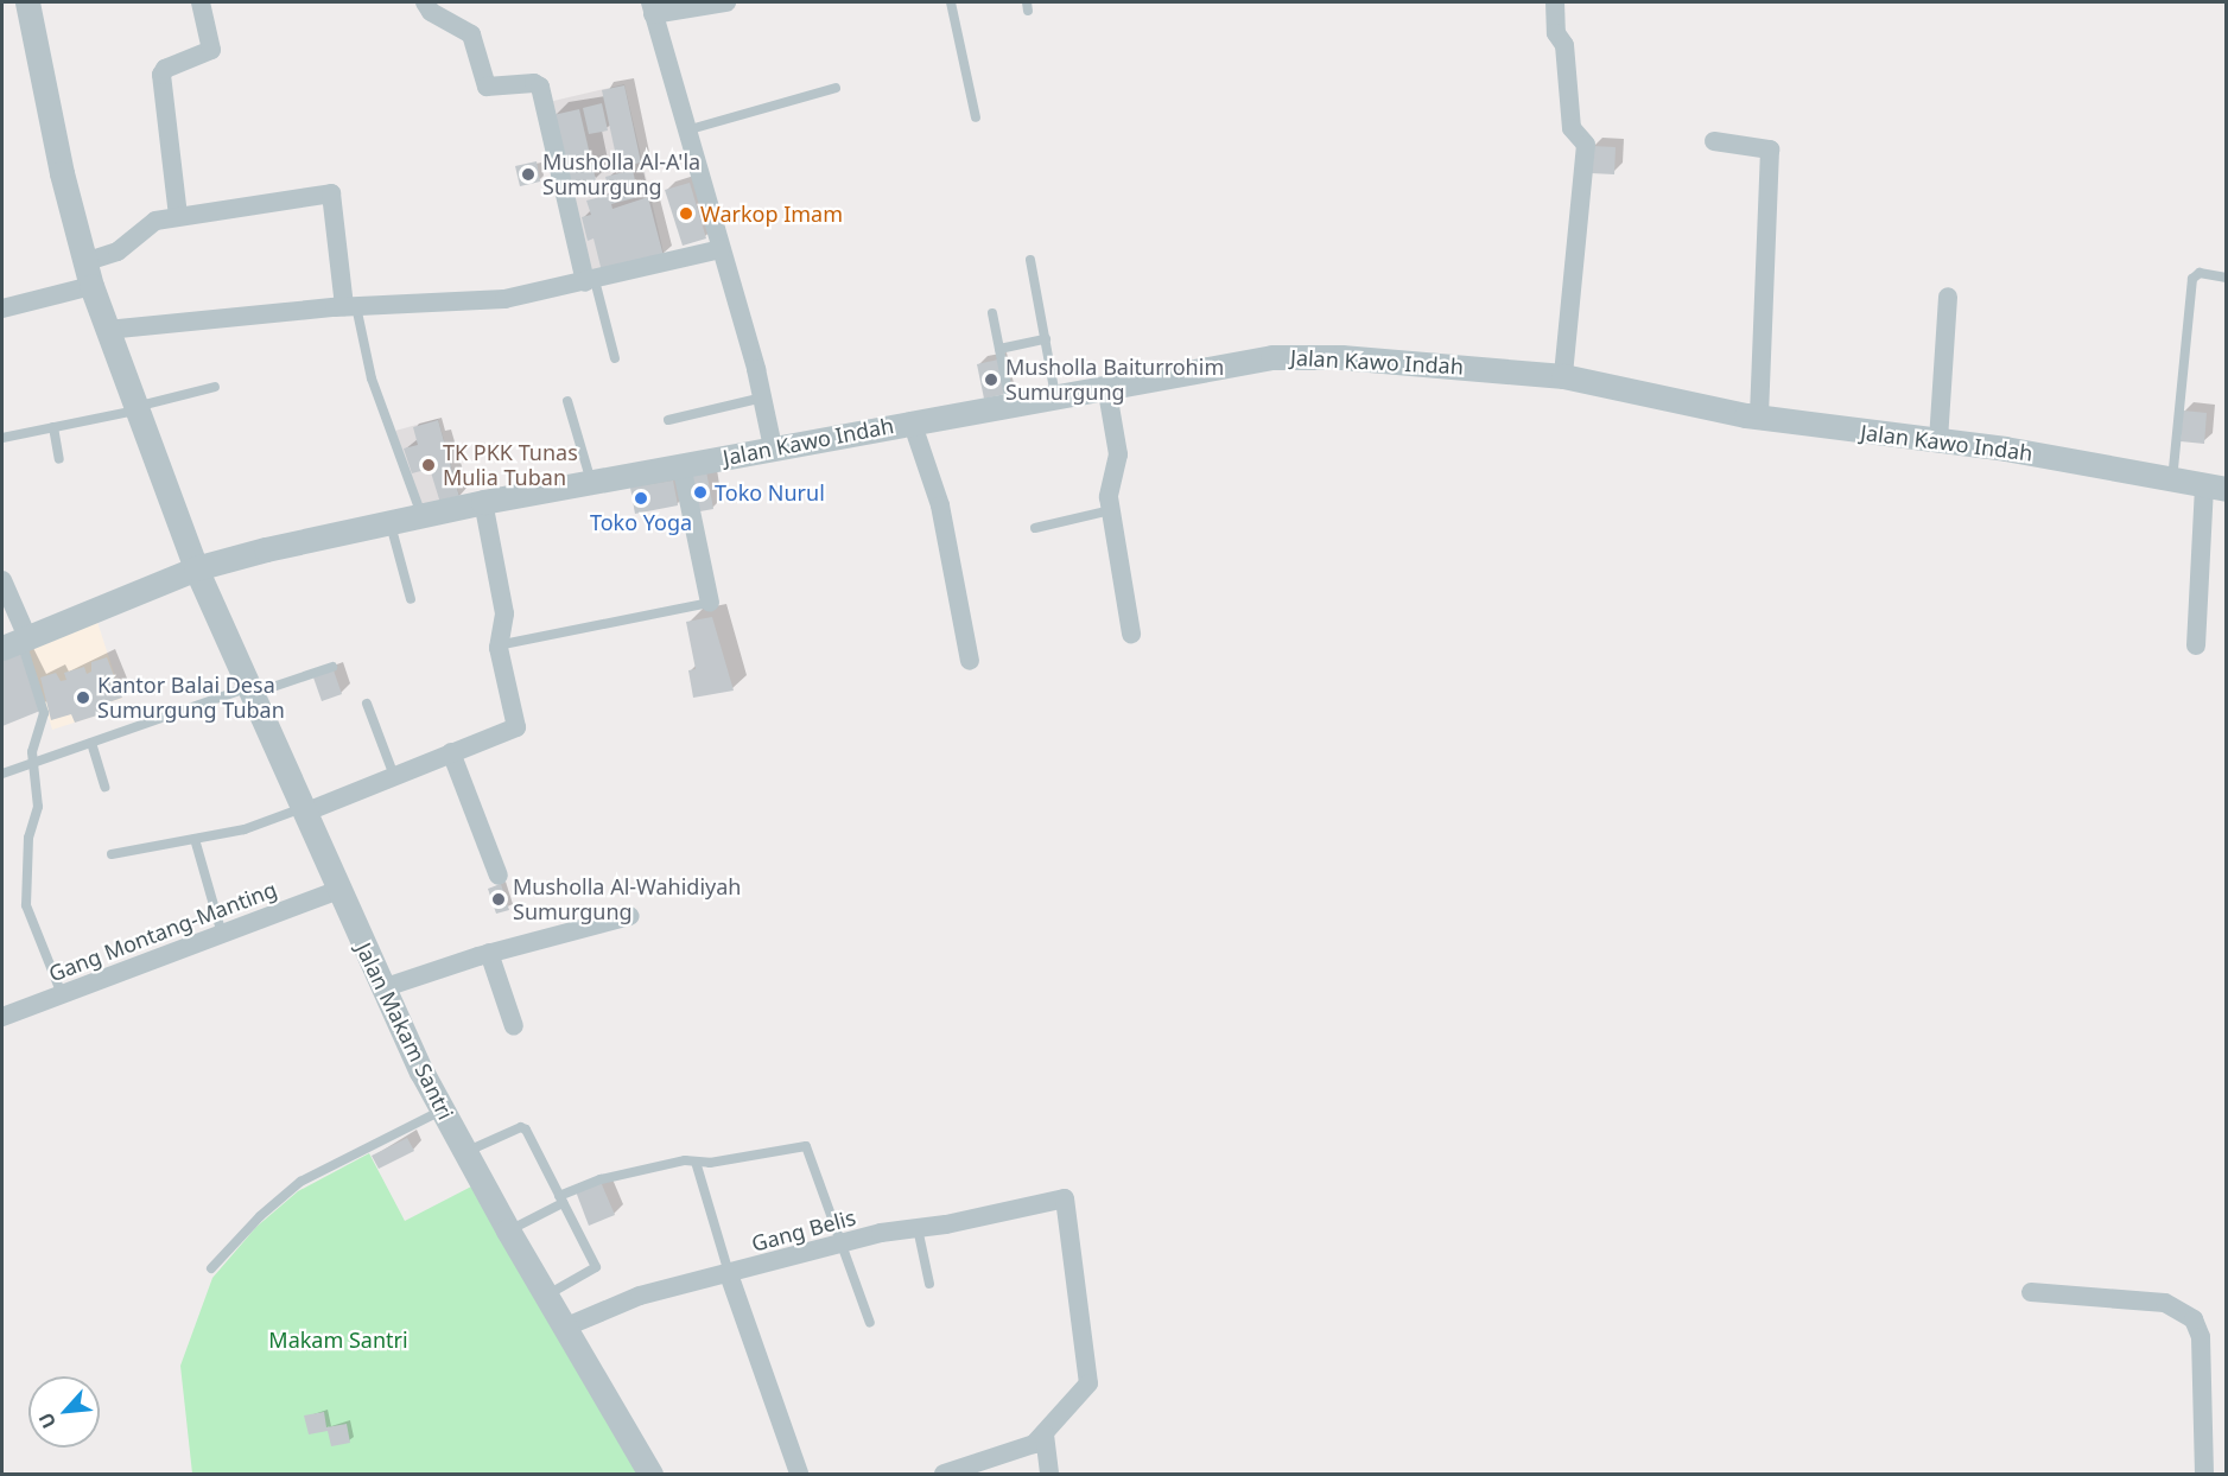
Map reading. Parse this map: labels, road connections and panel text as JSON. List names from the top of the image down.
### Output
{
  "streets": {
    "street": [
      "Jalan Kawo Indah",
      "Gang Montang-Manting",
      "Jalan Makam Santri",
      "Gang Belis"
    ]
  },
  "crossings": [
    ["Jalan Kawo Indah", "Jalan Makam Santri"],
    ["Gang Montang-Manting", "Jalan Makam Santri"],
    ["Jalan Makam Santri", "Gang Belis"]
  ],
  "parks": ["Makam Santri"],
  "places": [
    "Musholla Al-A'la Sumurgung",
    "Warkop Imam",
    "Musholla Baiturrohim Sumurgung",
    "TK PKK Tunas Mulia Tuban",
    "Toko Nurul",
    "Toko Yoga",
    "Kantor Balai Desa Sumurgung Tuban",
    "Musholla Al-Wahidiyah Sumurgung"
  ],
  "north": "bottom left"
}
